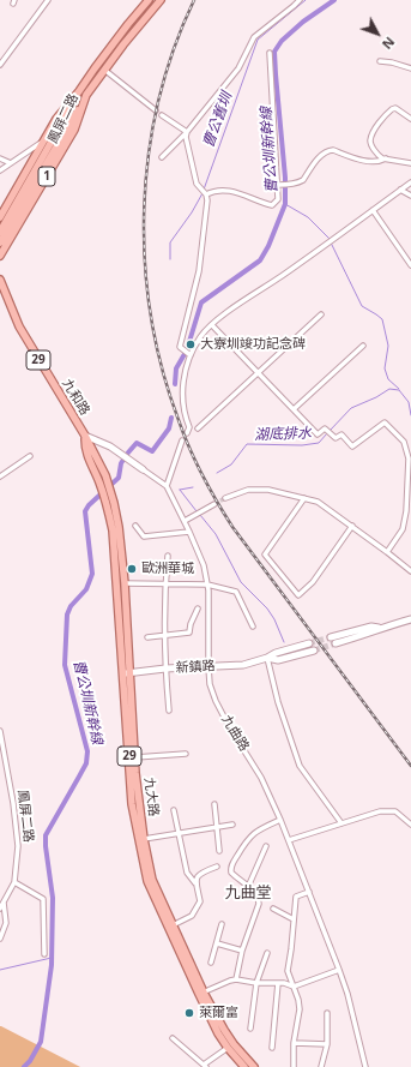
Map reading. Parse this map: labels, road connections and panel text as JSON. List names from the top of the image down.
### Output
{
  "streets": {
    "main road": [
      "鳳屏二路",
      "1",
      "29",
      "九和路",
      "九大路"
    ],
    "street": ["新鎮路", "九曲路"]
  },
  "crossings": [
    ["鳳屏二路", "1"],
    ["29", "九和路"],
    ["29", "九曲路"],
    ["29", "九大路"],
    ["九和路", "九曲路"],
    ["九和路", "九大路"],
    ["新鎮路", "九曲路"],
    ["新鎮路", "九大路"]
  ],
  "districts": ["九曲堂"],
  "water": ["曹公舊圳", "曹公圳新幹線", "湖底排水"],
  "places": ["大寮圳竣功記念碑", "歐洲華城", "萊爾富"],
  "north": "bottom right"
}
